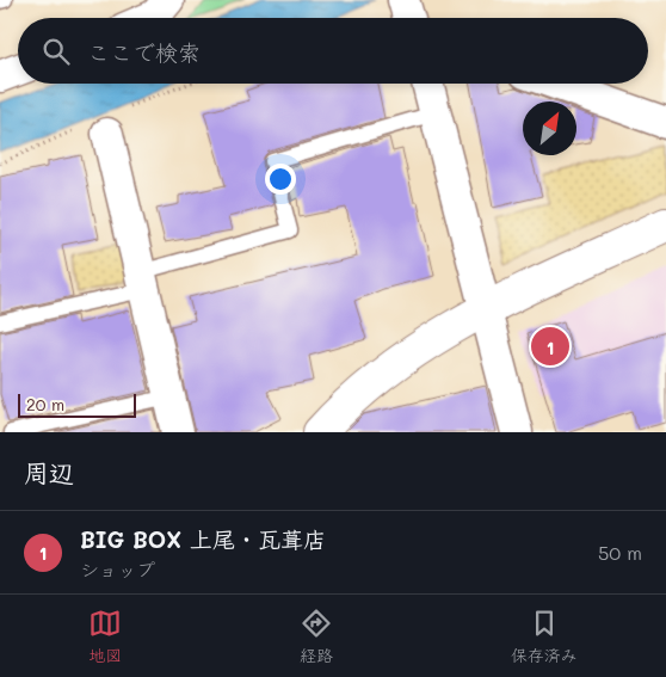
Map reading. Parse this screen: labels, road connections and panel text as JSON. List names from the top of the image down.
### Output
{
  "scale_bar": "20 m",
  "north": "top right",
  "page": {
    "search": "ここで検索",
    "pins": "1",
    "scale": "20 m",
    "heading": "周辺",
    "list": [
      {
        "mark": "1",
        "name": "BIG BOX 上尾・瓦葺店",
        "note": "ショップ",
        "value": "50 m"
      }
    ],
    "nav": ["地図", "経路", "保存済み"]
  }
}
